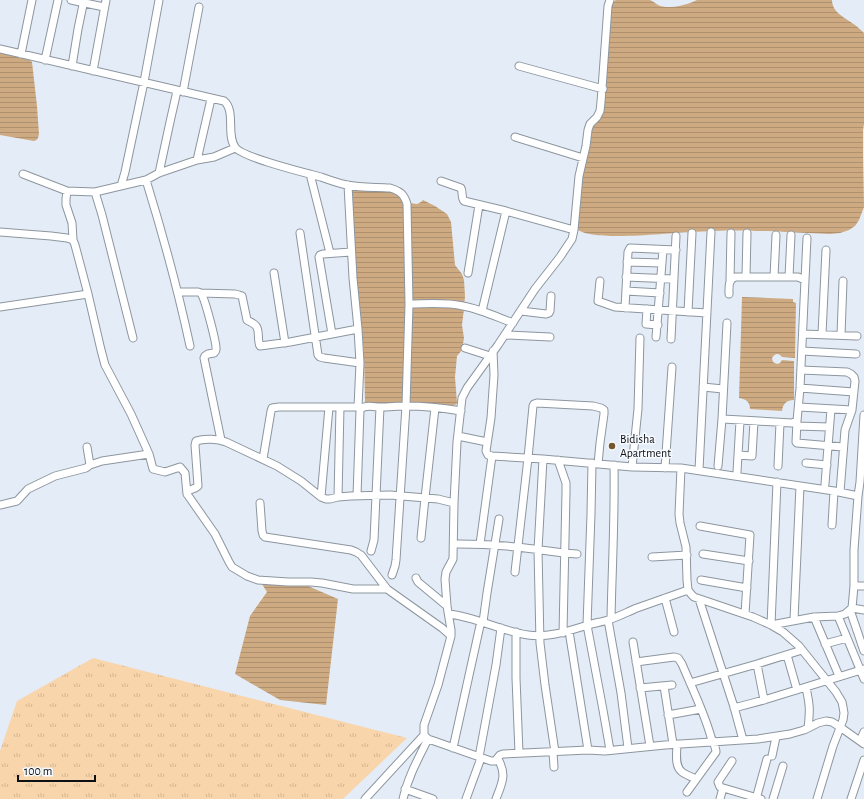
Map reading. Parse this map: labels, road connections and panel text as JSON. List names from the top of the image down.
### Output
{
  "places": ["Bidisha Apartment"],
  "scale_bar": "100 m"
}
